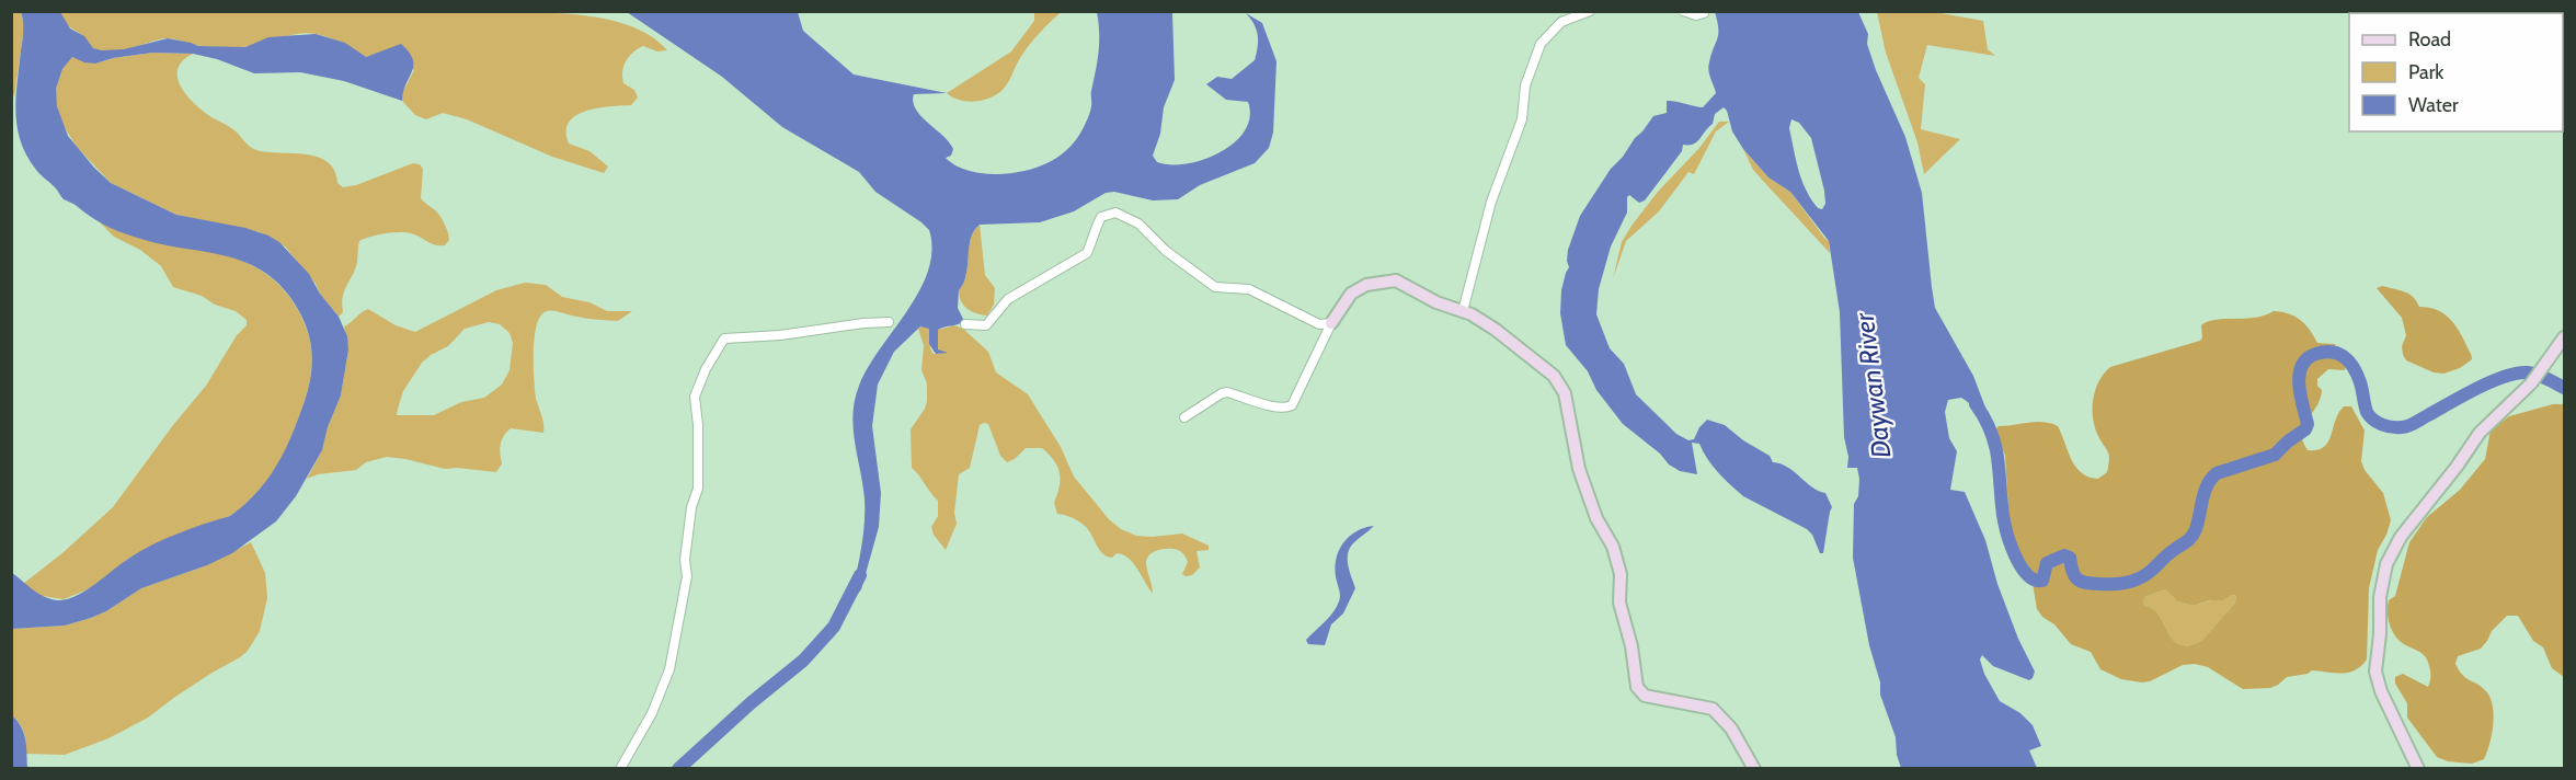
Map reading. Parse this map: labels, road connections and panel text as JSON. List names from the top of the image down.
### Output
{
  "water": ["Daywan River"],
  "legend": ["Road", "Park", "Water"]
}
